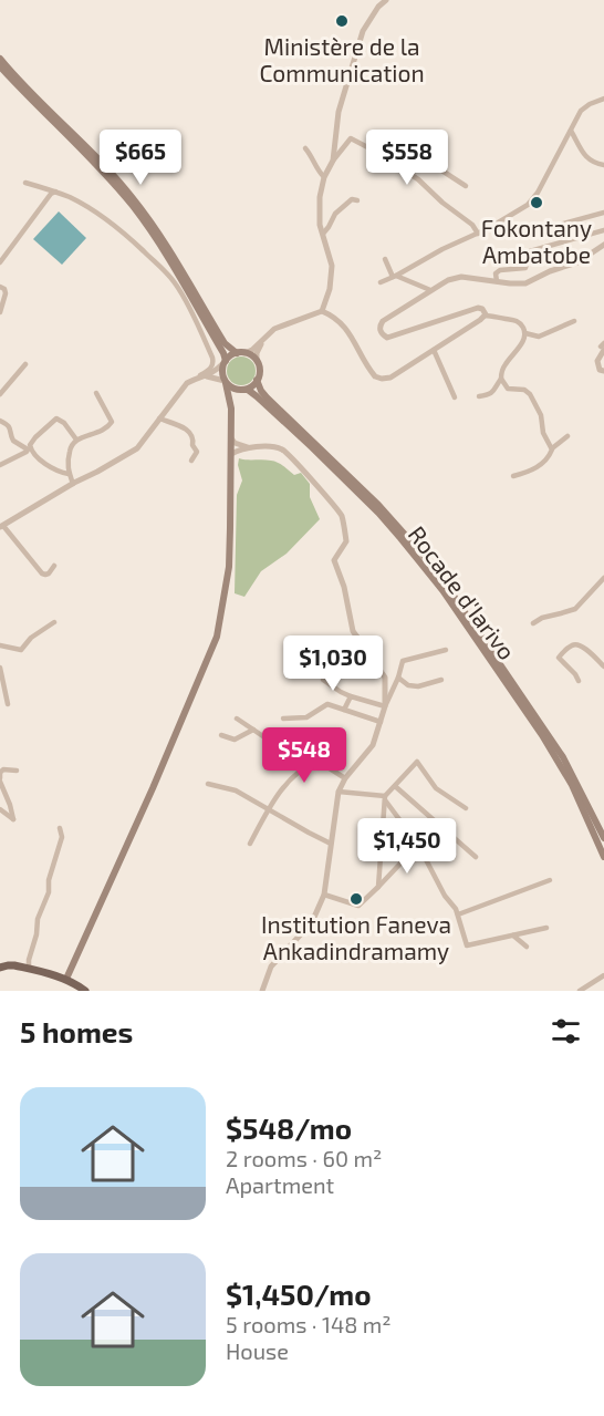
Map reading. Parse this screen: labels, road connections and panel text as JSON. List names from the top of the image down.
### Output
{
  "streets": {
    "main road": ["Rocade d'Iarivo"]
  },
  "places": ["Ministère de la Communication", "Fokontany Ambatobe", "Institution Faneva Ankadindramamy"],
  "page": {
    "price": [
      "$665",
      "$558",
      "$1,030",
      "$548",
      "$1,450"
    ],
    "heading": "5 homes",
    "list": [
      {
        "name": "$548/mo",
        "note": "2 rooms · 60 m² · Apartment"
      },
      {
        "name": "$1,450/mo",
        "note": "5 rooms · 148 m² · House"
      }
    ]
  }
}
